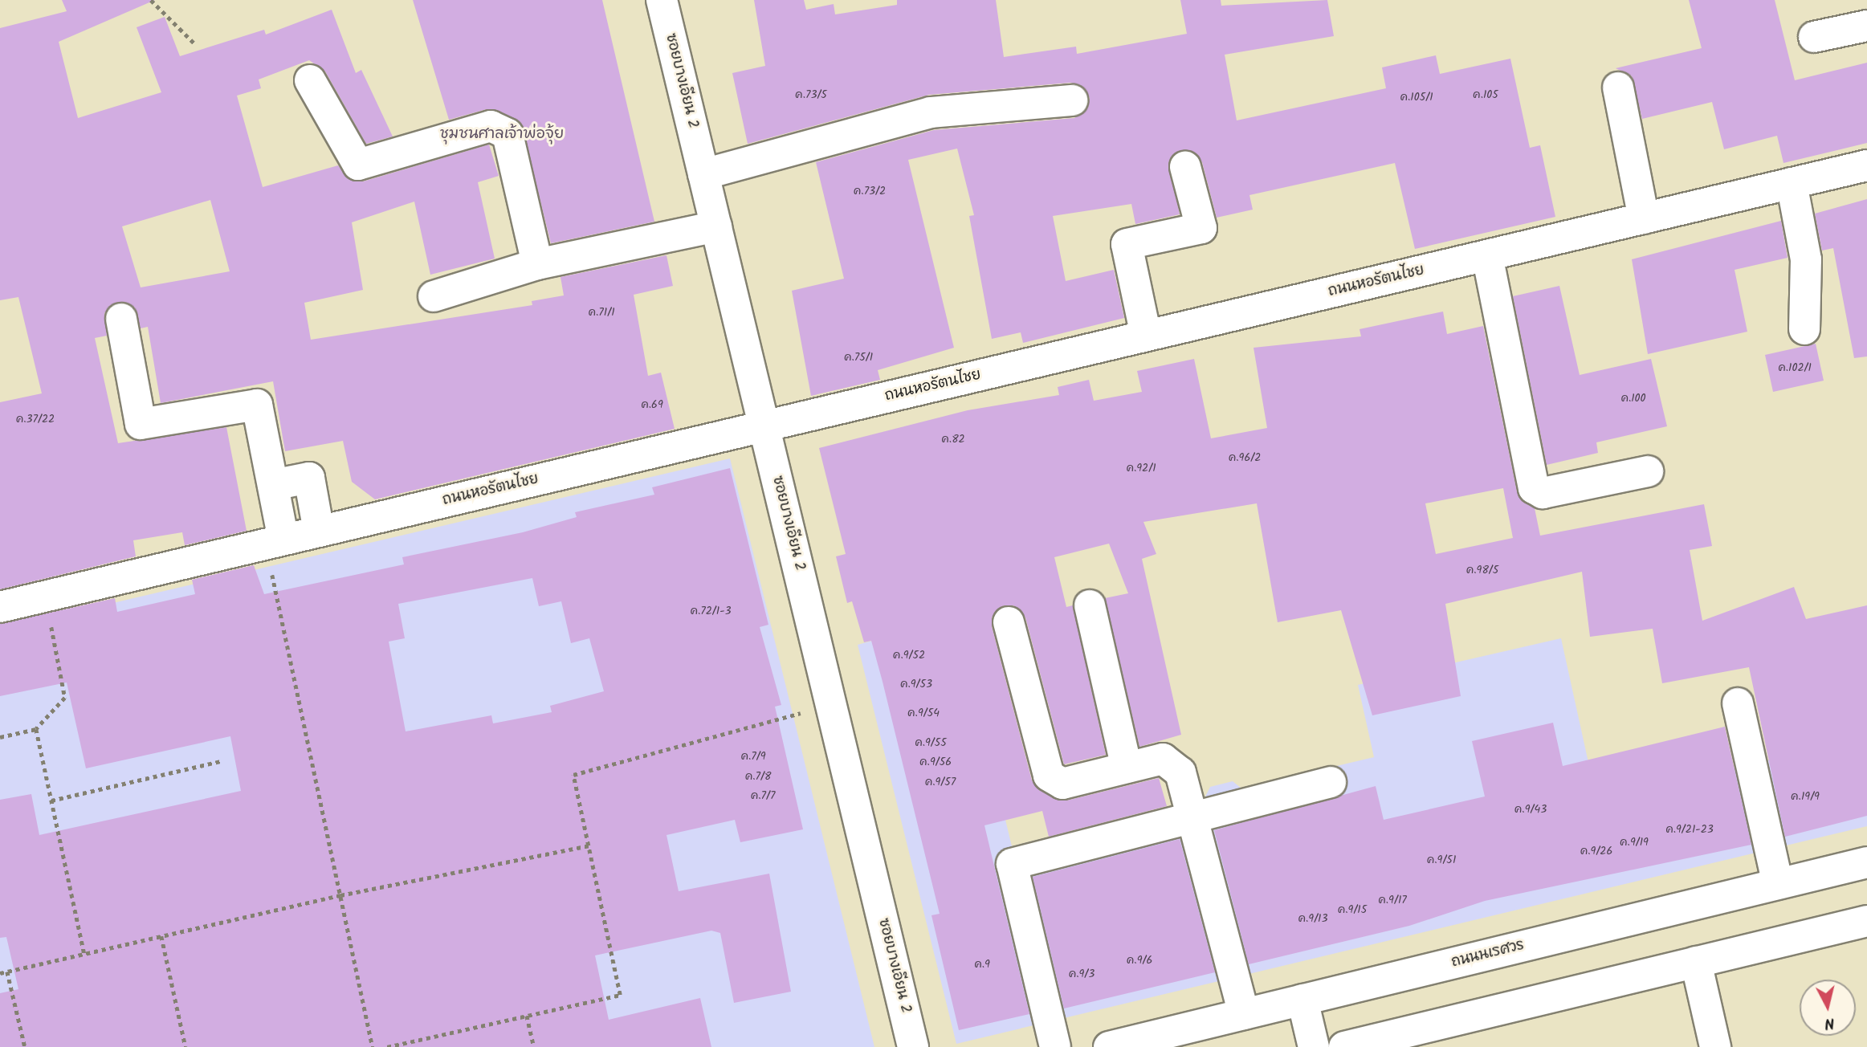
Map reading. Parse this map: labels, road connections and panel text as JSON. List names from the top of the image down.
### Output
{
  "streets": {
    "street": ["ซอยบางเอียน 2", "ถนนหอรัตนไชย", "ถนนนเรศวร"]
  },
  "crossings": [
    ["ซอยบางเอียน 2", "ถนนหอรัตนไชย"]
  ],
  "districts": ["ชุมชนศาลเจ้าพ่อจุ้ย"],
  "house_numbers": [
    "ค.73/5",
    "ค.105",
    "ค.105/1",
    "ค.73/2",
    "ค.71/1",
    "ค.75/1",
    "ค.102/1",
    "ค.100",
    "ค.69",
    "ค.37/22",
    "ค.82",
    "ค.96/2",
    "ค.92/1",
    "ค.98/5",
    "ค.72/1-3",
    "ค.9/52",
    "ค.9/53",
    "ค.9/54",
    "ค.9/55",
    "ค.7/9",
    "ค.9/56",
    "ค.7/8",
    "ค.9/57",
    "ค.7/7",
    "ค.19/9",
    "ค.9/43",
    "ค.9/21-23",
    "ค.9/19",
    "ค.9/26",
    "ค.9/51",
    "ค.9/17",
    "ค.9/15",
    "ค.9/13",
    "ค.9/6",
    "ค.9",
    "ค.9/3"
  ],
  "north": "bottom"
}
